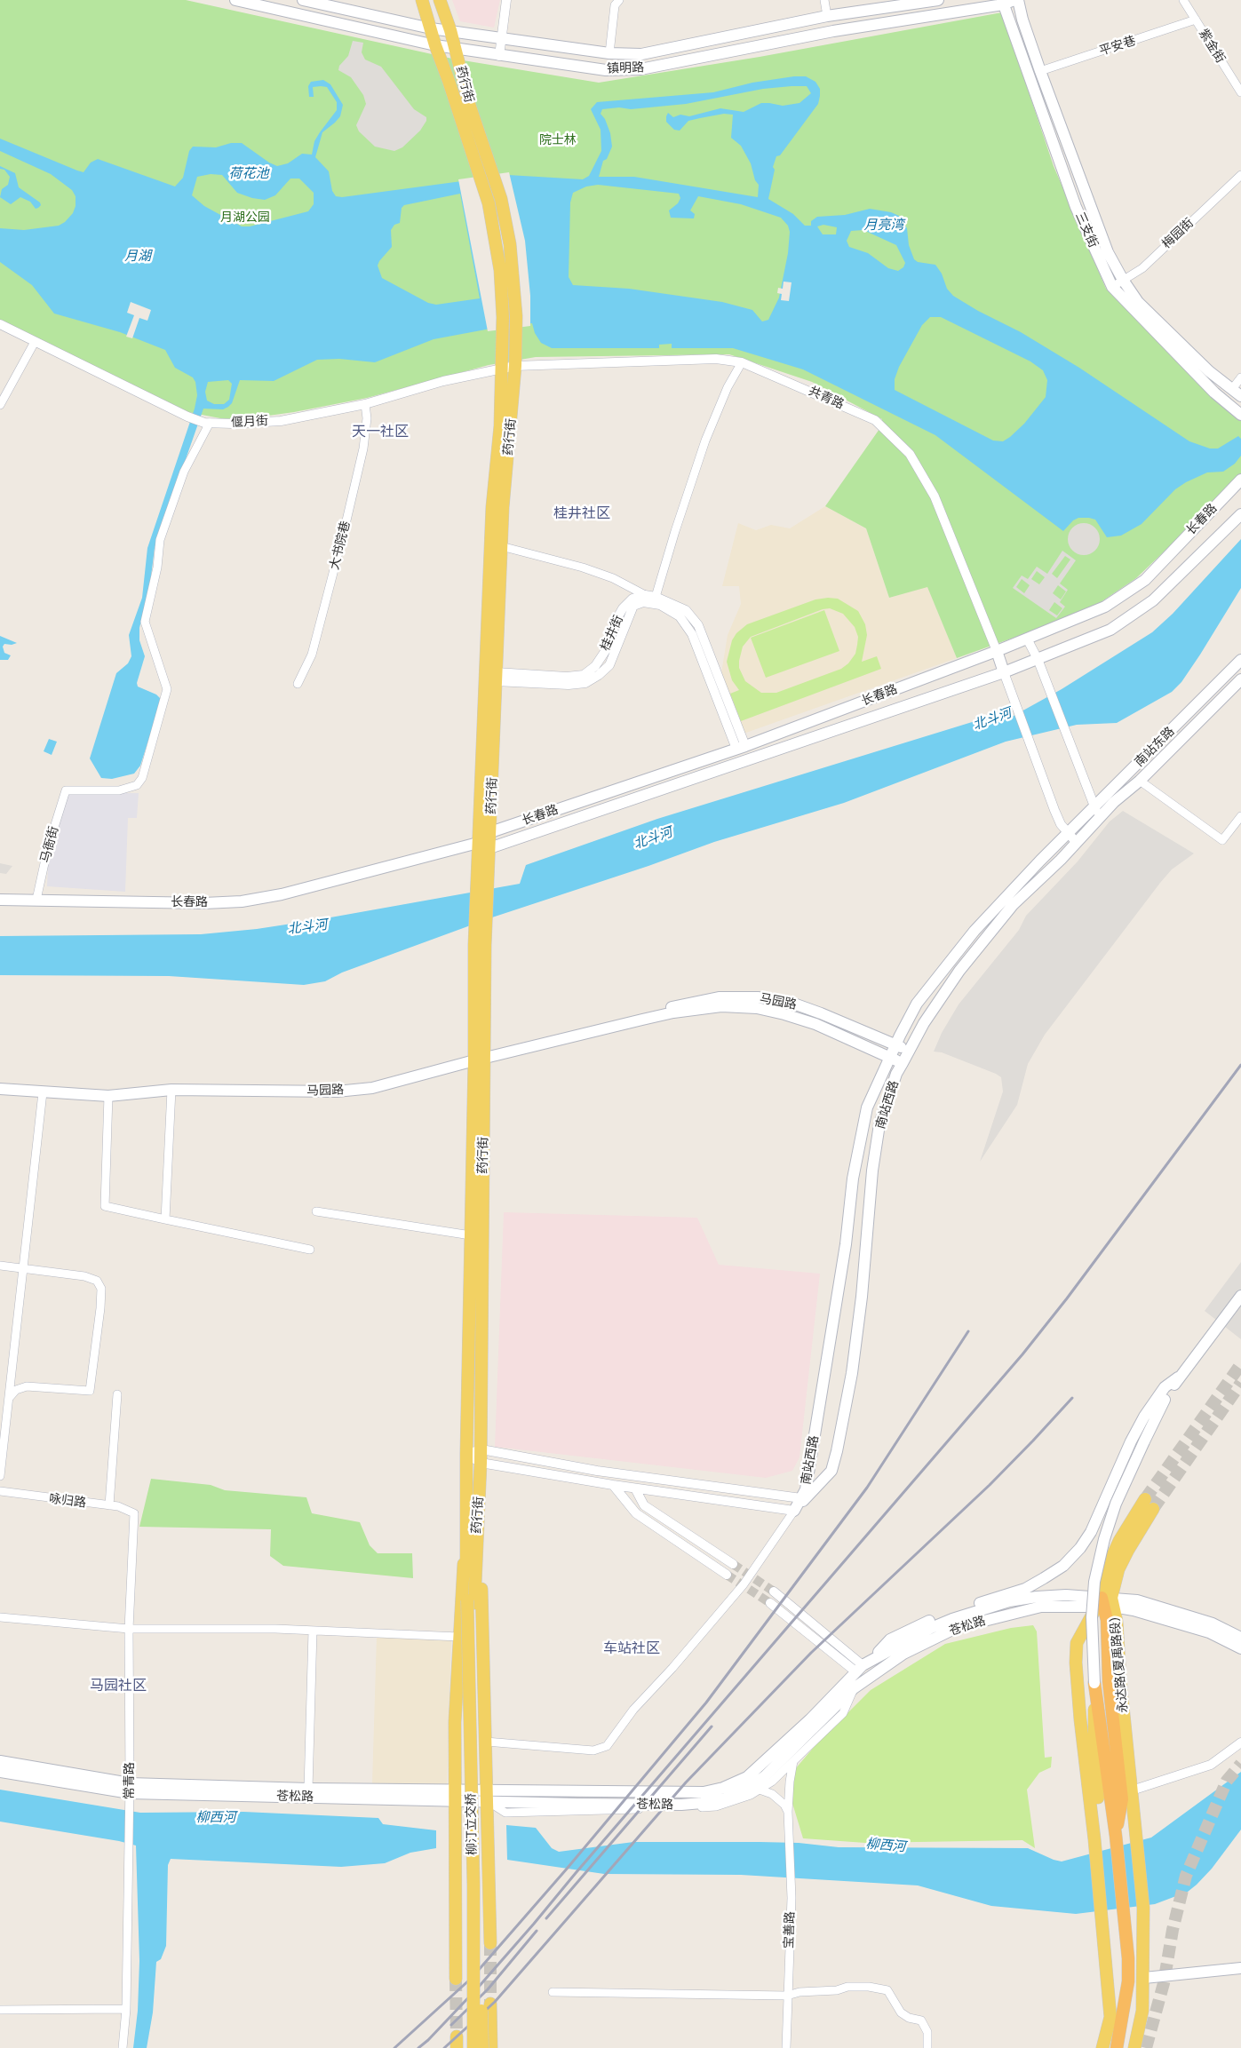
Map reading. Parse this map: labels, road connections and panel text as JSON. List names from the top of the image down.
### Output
{
  "streets": {
    "main road": [
      "镇明路",
      "药行街",
      "三支街",
      "长春路",
      "南站东路",
      "马园路",
      "南站西路",
      "苍松路",
      "永达路(夏禹路段)",
      "柳汀立交桥"
    ],
    "street": [
      "平安巷",
      "紫金街",
      "梅园街",
      "共青路",
      "偃月街",
      "大书院巷",
      "桂井街",
      "马衙街",
      "咏归路",
      "常青路",
      "宝善路"
    ]
  },
  "crossings": [
    ["平安巷", "紫金街"],
    ["平安巷", "三支街"],
    ["镇明路", "药行街"],
    ["镇明路", "三支街"],
    ["药行街", "共青路"],
    ["药行街", "偃月街"],
    ["药行街", "长春路"],
    ["药行街", "桂井街"],
    ["药行街", "马园路"],
    ["药行街", "柳汀立交桥"],
    ["三支街", "梅园街"],
    ["共青路", "偃月街"],
    ["共青路", "长春路"],
    ["偃月街", "大书院巷"],
    ["偃月街", "马衙街"],
    ["长春路", "桂井街"],
    ["长春路", "马衙街"],
    ["南站东路", "南站西路"],
    ["马园路", "南站西路"],
    ["咏归路", "常青路"],
    ["苍松路", "永达路(夏禹路段)"],
    ["苍松路", "常青路"]
  ],
  "districts": [
    "天一社区",
    "桂井社区",
    "车站社区",
    "马园社区"
  ],
  "water": [
    "荷花池",
    "月亮湾",
    "月湖",
    "北斗河",
    "柳西河"
  ],
  "parks": ["院士林", "月湖公园"]
}
